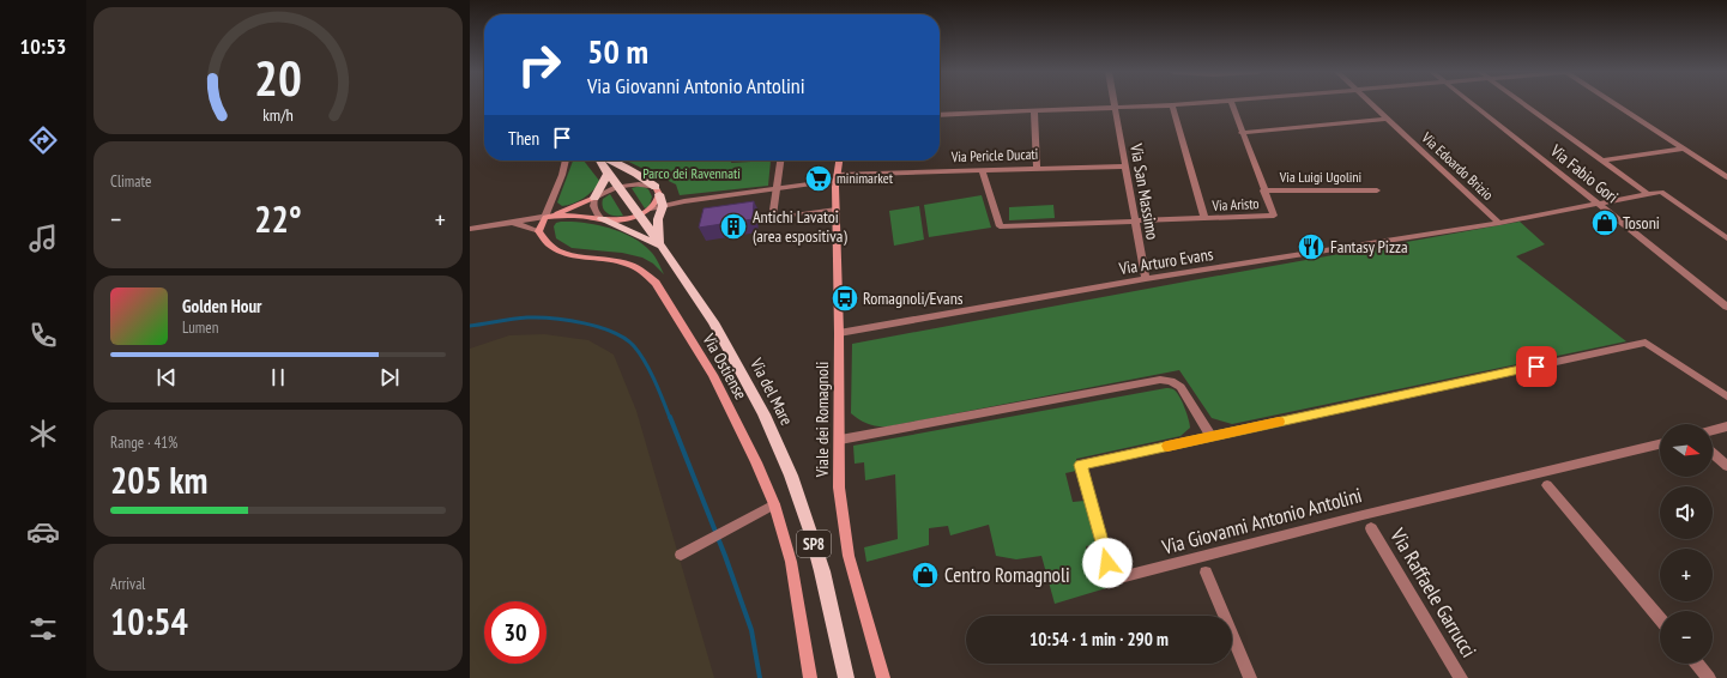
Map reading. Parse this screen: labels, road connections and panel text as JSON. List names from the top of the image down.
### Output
{
  "streets": {
    "main road": [
      "Via Ostiense",
      "Via del Mare",
      "Viale dei Romagnoli",
      "SP8"
    ],
    "street": [
      "Via Pericle Ducati",
      "Via Edoardo Brizio",
      "Via Fabio Gori",
      "Via Luigi Ugolini",
      "Via San Massimo",
      "Via Aristo",
      "Via Arturo Evans",
      "Via Giovanni Antonio Antolini",
      "Via Raffaele Garrucci"
    ]
  },
  "crossings": [
    ["Via Pericle Ducati", "Via San Massimo"],
    ["Via Pericle Ducati", "Via Aristo"],
    ["Via Pericle Ducati", "Viale dei Romagnoli"],
    ["Via Edoardo Brizio", "Via Arturo Evans"],
    ["Via Fabio Gori", "Via Arturo Evans"],
    ["Via Luigi Ugolini", "Via Aristo"],
    ["Via San Massimo", "Via Aristo"],
    ["Via San Massimo", "Via Arturo Evans"],
    ["Via Arturo Evans", "Viale dei Romagnoli"]
  ],
  "parks": ["Parco dei Ravennati"],
  "places": {
    "supermarket": ["minimarket"],
    "shop": ["Tosoni", "Centro Romagnoli"],
    "building": ["Antichi Lavatoi (area espositiva)"],
    "restaurant": ["Fantasy Pizza"],
    "bus stop": ["Romagnoli/Evans"]
  },
  "north": "right",
  "page": {
    "tabs": "10:53",
    "turn": ["50 m", "Via Giovanni Antonio Antolini"],
    "then": "Then",
    "tile": [
      "Climate",
      ["Range · 41%", "205 km"],
      ["Arrival", "10:54"]
    ],
    "heat": ["−", "22°", "+"],
    "song": ["Golden Hour", "Lumen"],
    "map_buttons": ["+", "−"],
    "limit": "30",
    "trip": "10:54 · 1 min · 290 m",
    "gauge": ["20", "km/h"]
  }
}
